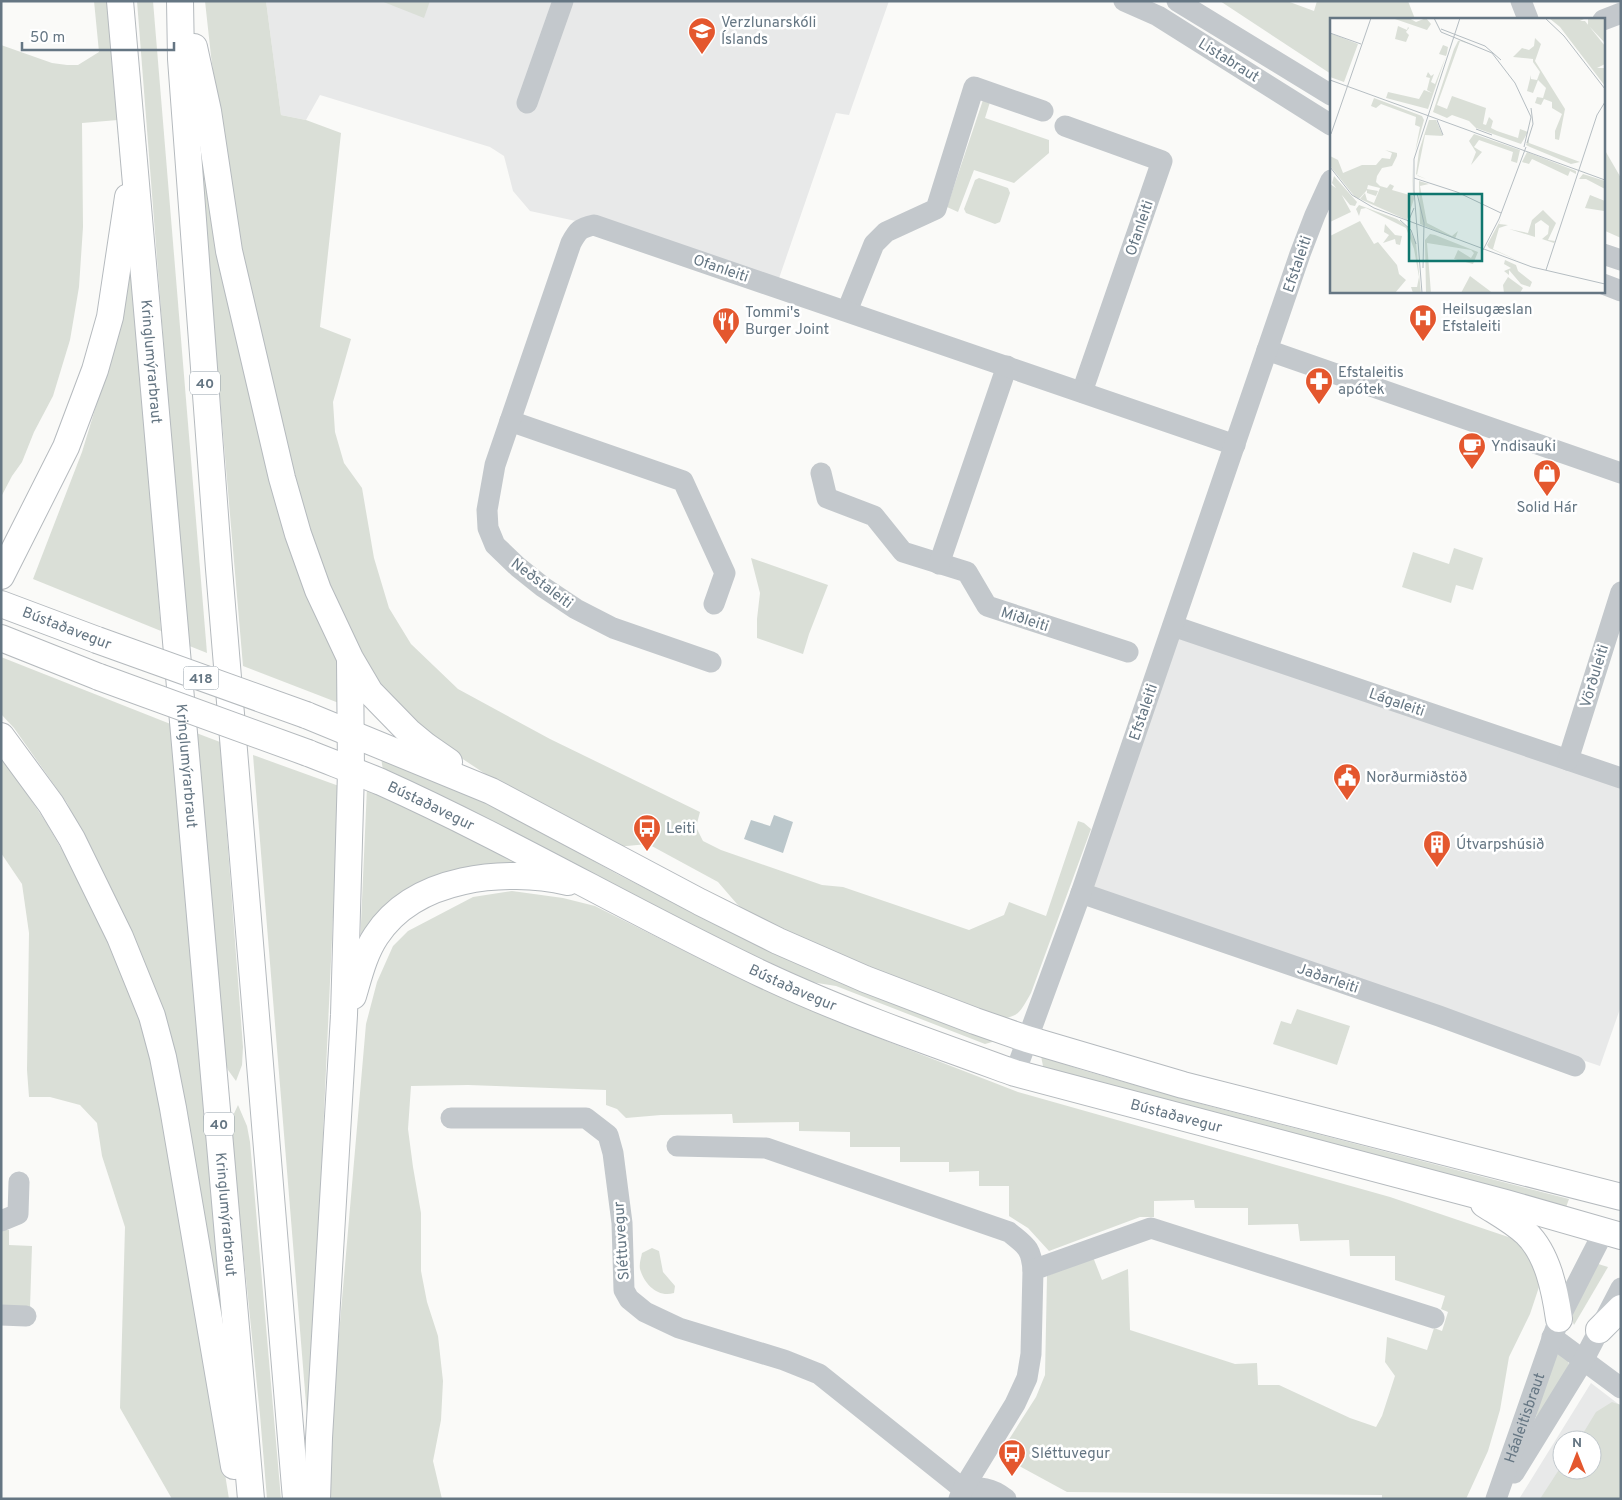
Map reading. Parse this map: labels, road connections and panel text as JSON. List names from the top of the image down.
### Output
{
  "streets": {
    "main road": [
      "Kringlumýrarbraut",
      "40",
      "Bústaðavegur",
      "418",
      "Háaleitisbraut"
    ],
    "street": [
      "Listabraut",
      "Ofanleiti",
      "Efstaleiti",
      "Neðstaleiti",
      "Miðleiti",
      "Vörðuleiti",
      "Lágaleiti",
      "Jaðarleiti",
      "Sléttuvegur"
    ]
  },
  "crossings": [
    ["Ofanleiti", "Efstaleiti"],
    ["Ofanleiti", "Neðstaleiti"],
    ["Efstaleiti", "Bústaðavegur"],
    ["Efstaleiti", "Lágaleiti"],
    ["Efstaleiti", "Jaðarleiti"],
    ["Bústaðavegur", "Háaleitisbraut"],
    ["Vörðuleiti", "Lágaleiti"]
  ],
  "places": {
    "school or university": ["Verzlunarskóli Íslands"],
    "hospital": ["Heilsugæslan Efstaleiti"],
    "restaurant": ["Tommi's Burger Joint"],
    "pharmacy": ["Efstaleitis apótek"],
    "cafe": ["Yndisauki"],
    "shop": ["Solid Hár"],
    "public building": ["Norðurmiðstöð"],
    "bus stop": ["Leiti", "Sléttuvegur"],
    "building": ["Útvarpshúsið"]
  },
  "scale_bar": "50 m",
  "north": "top"
}
